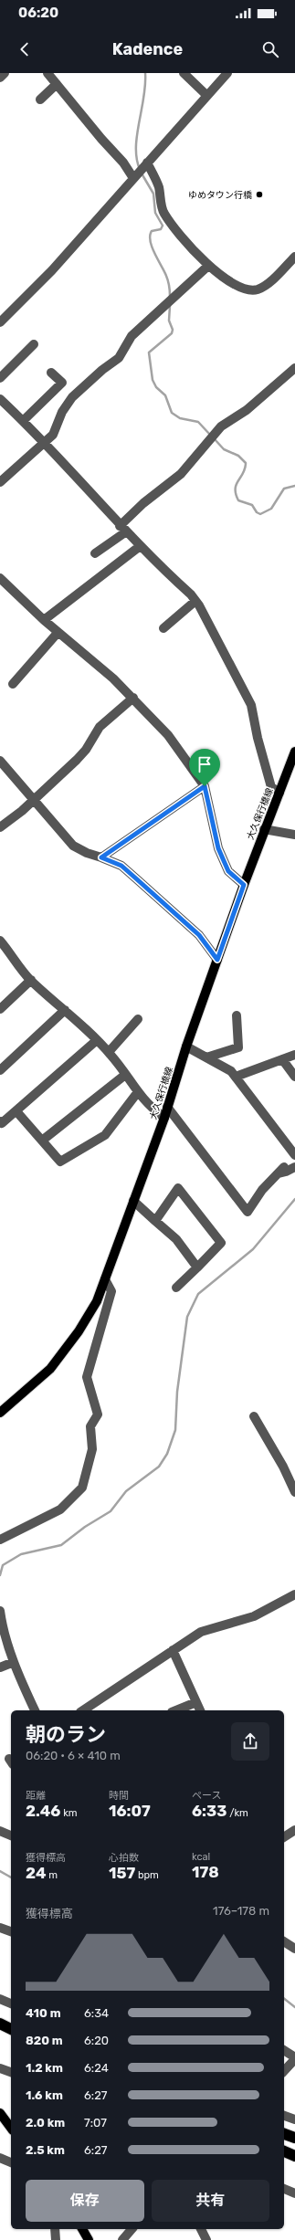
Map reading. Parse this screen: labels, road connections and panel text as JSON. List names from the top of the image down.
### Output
{
  "streets": {
    "main road": ["大久保行橋線"]
  },
  "places": ["ゆめタウン行橋"],
  "page": {
    "status": "06:20",
    "header": "Kadence",
    "heading": ["朝のラン", "06:20 · 6 × 410 m"],
    "stats": [
      ["距離", "2.46 km"],
      ["時間", "16:07"],
      ["ペース", "6:33 /km"],
      ["獲得標高", "24 m"],
      ["心拍数", "157 bpm"],
      ["kcal", "178"]
    ],
    "chart": ["獲得標高", "176–178 m"],
    "list": [
      {
        "name": "410 m",
        "note": "6:34"
      },
      {
        "name": "820 m",
        "note": "6:20"
      },
      {
        "name": "1.2 km",
        "note": "6:24"
      },
      {
        "name": "1.6 km",
        "note": "6:27"
      },
      {
        "name": "2.0 km",
        "note": "7:07"
      },
      {
        "name": "2.5 km",
        "note": "6:27"
      }
    ],
    "buttons": ["保存", "共有"]
  }
}
